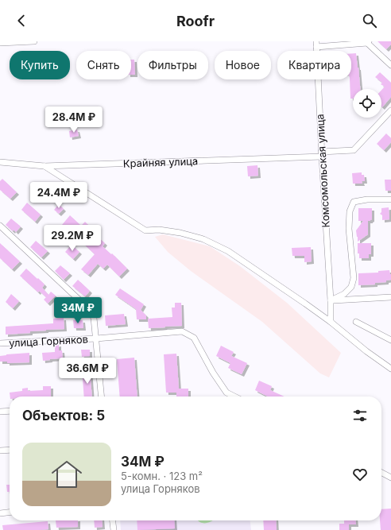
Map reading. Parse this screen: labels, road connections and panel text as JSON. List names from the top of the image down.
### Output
{
  "streets": {
    "street": ["Крайняя улица", "Комсомольская улица", "улица Горняков"]
  },
  "crossings": [
    ["Крайняя улица", "Комсомольская улица"]
  ],
  "page": {
    "header": "Roofr",
    "chip": [
      "Купить",
      "Снять",
      "Фильтры",
      "Новое",
      "Квартира"
    ],
    "price": [
      "28.4M ₽",
      "24.4M ₽",
      "29.2M ₽",
      "34M ₽",
      "36.6M ₽"
    ],
    "heading": "Объектов: 5",
    "list": [
      {
        "name": "34M ₽",
        "note": "5-комн. · 123 m² · улица Горняков"
      }
    ]
  }
}
